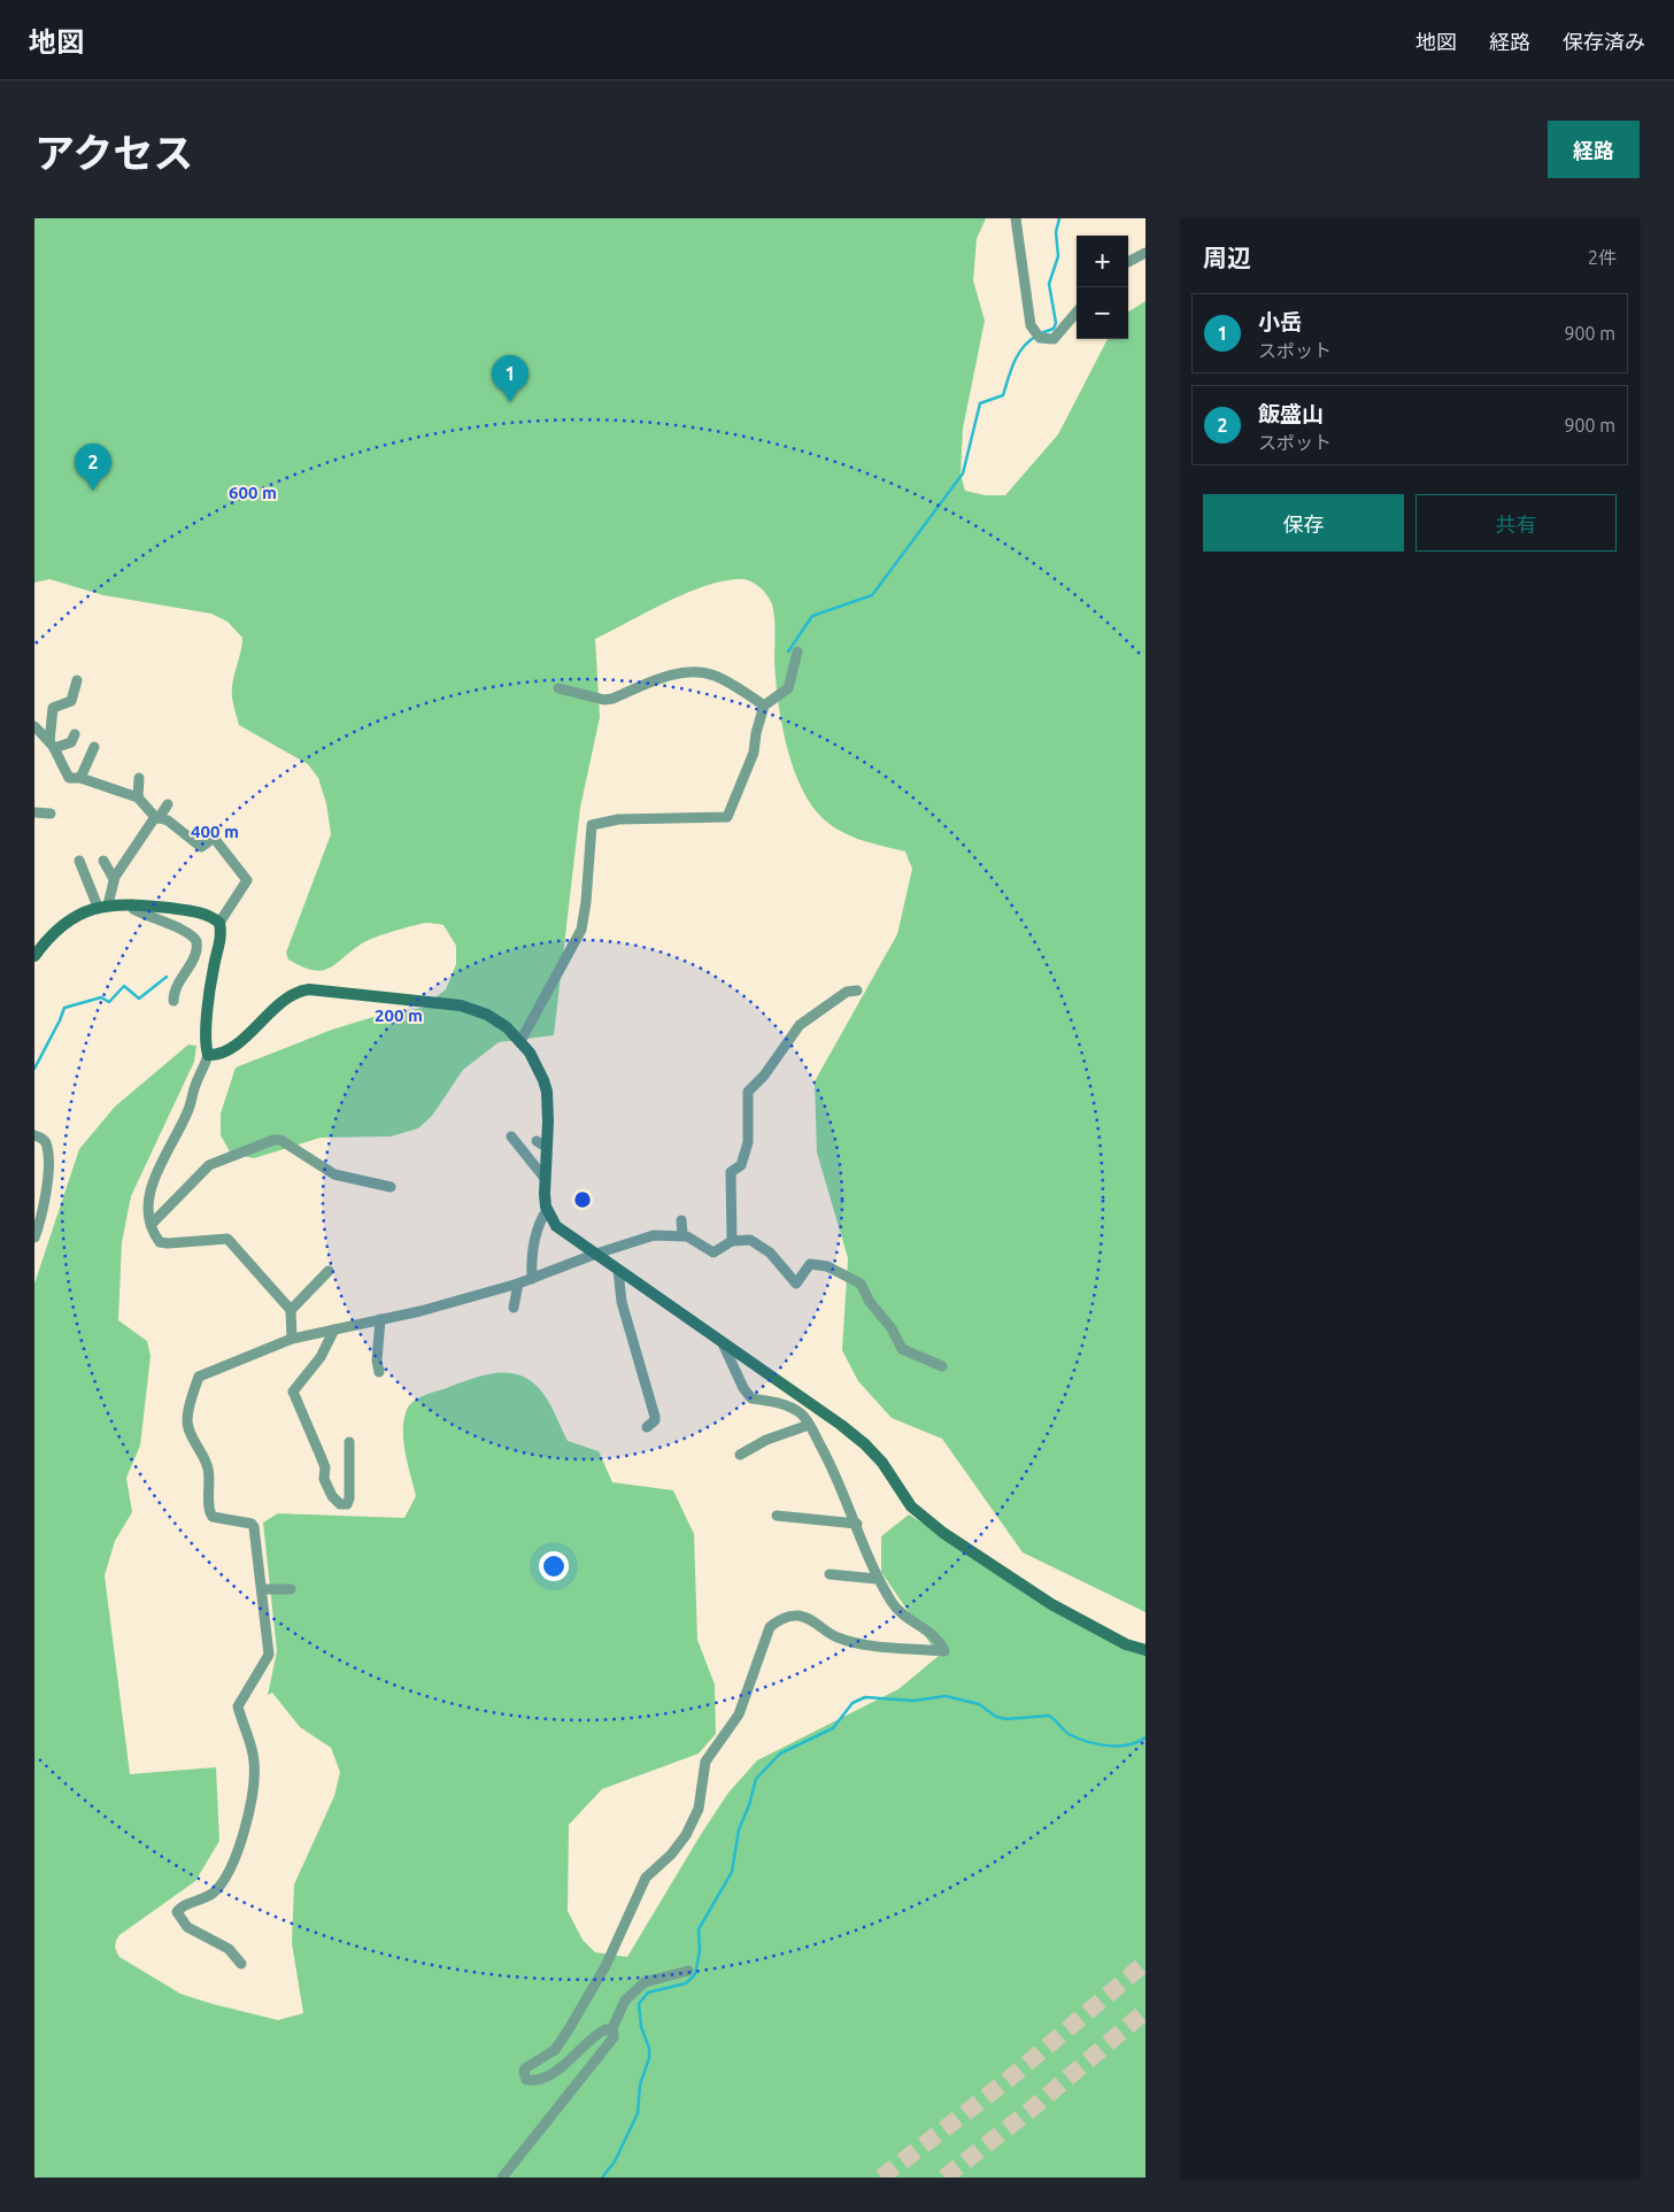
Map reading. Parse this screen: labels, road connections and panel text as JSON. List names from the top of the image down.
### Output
{
  "page": {
    "header": "地図",
    "nav": ["地図", "経路", "保存済み"],
    "title": "アクセス",
    "buttons": [
      "経路",
      ["保存", "共有"]
    ],
    "heading": ["周辺", "2件"],
    "map_buttons": ["+", "−"],
    "list": [
      {
        "mark": "1",
        "name": "小岳",
        "note": "スポット",
        "value": "900 m"
      },
      {
        "mark": "2",
        "name": "飯盛山",
        "note": "スポット",
        "value": "900 m"
      }
    ],
    "pins": ["1", "2"]
  },
  "rings": ["600 m", "400 m", "200 m"]
}
